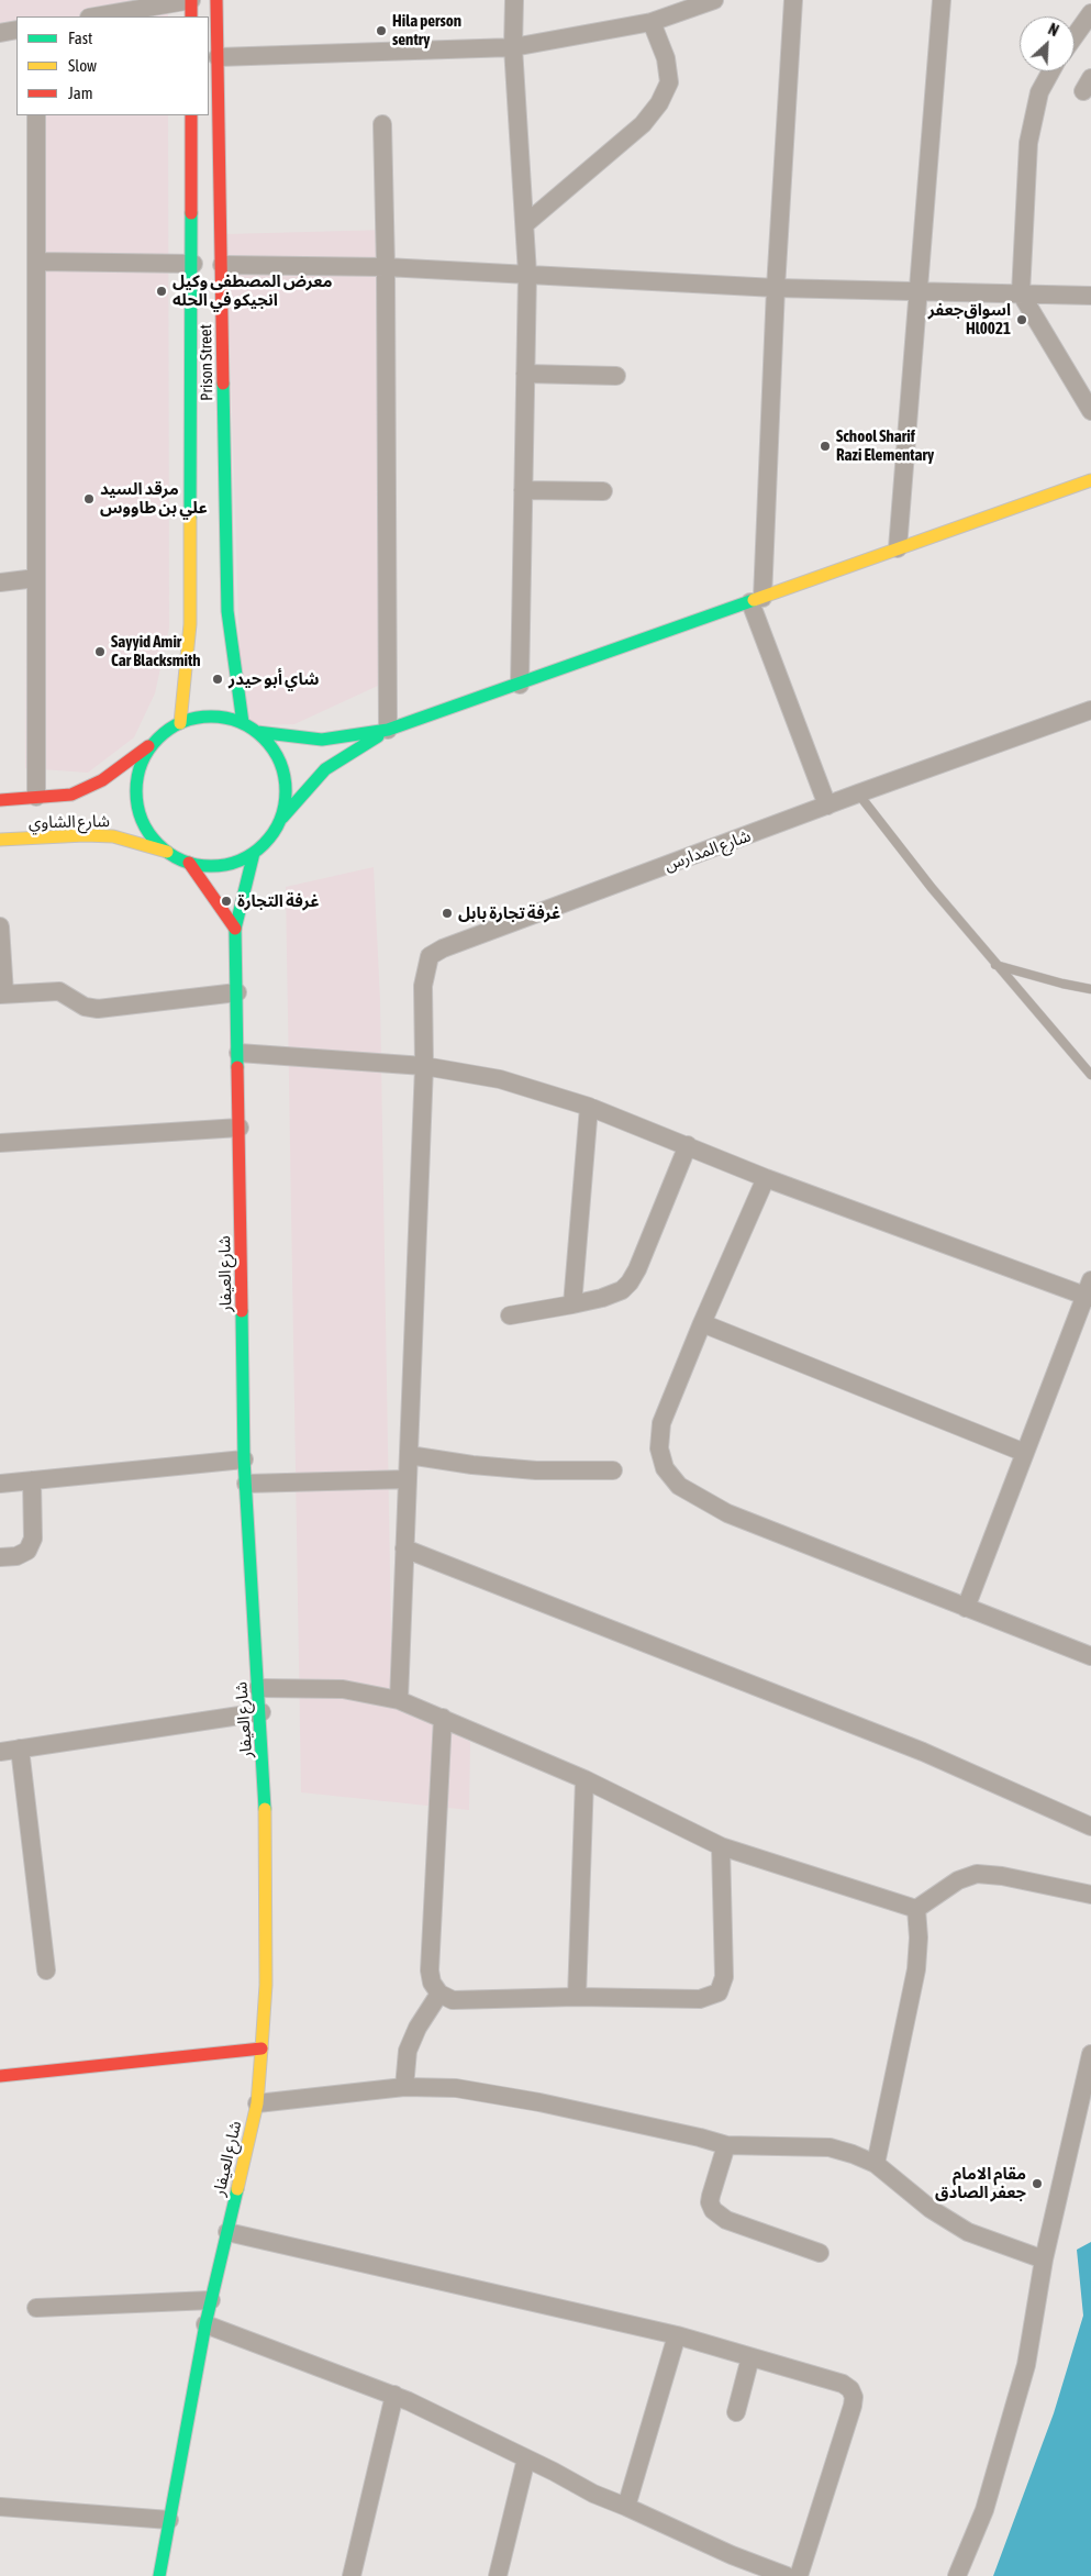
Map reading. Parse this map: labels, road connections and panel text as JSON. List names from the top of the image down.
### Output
{
  "streets": {
    "main road": ["Prison Street", "شارع الشاوي", "شارع العيفار"],
    "street": ["شارع المدارس"]
  },
  "crossings": [
    ["Prison Street", "شارع الشاوي"],
    ["Prison Street", "شارع العيفار"],
    ["شارع الشاوي", "شارع العيفار"]
  ],
  "places": [
    "Hila person sentry",
    "معرض المصطفى وكيل انجيكو في الحله",
    "اسواق‌جعفر Hl0021",
    "School Sharif Razi Elementary",
    "مرقد السيد علي بن طاووس",
    "Sayyid Amir Car Blacksmith",
    "شاي أبو حيدر",
    "غرفة التجارة",
    "غرفة تجارة بابل",
    "مقام الامام جعفر الصادق"
  ],
  "legend": ["Fast", "Slow", "Jam"],
  "north": "top right"
}
